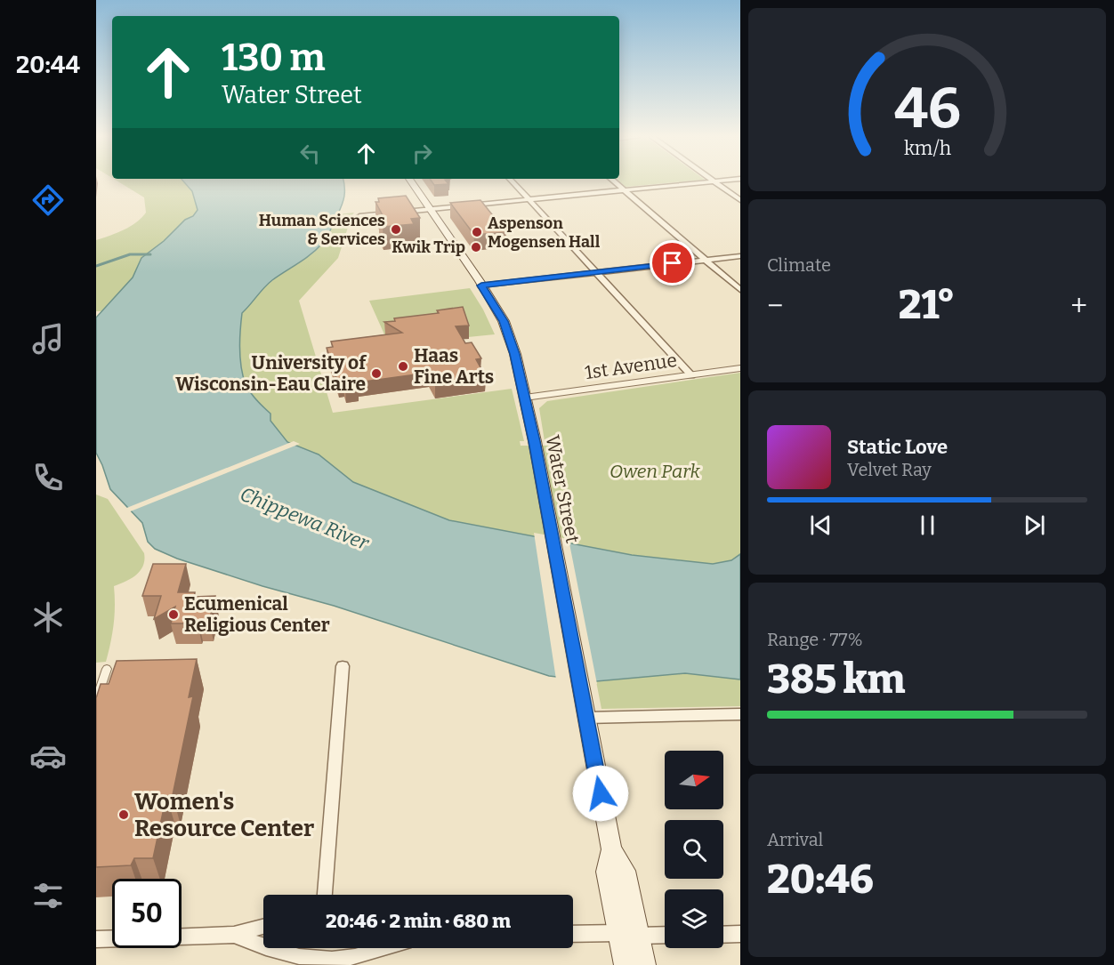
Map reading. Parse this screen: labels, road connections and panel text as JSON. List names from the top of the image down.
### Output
{
  "streets": {
    "main road": ["Water Street"],
    "street": ["1st Avenue"]
  },
  "crossings": [
    ["1st Avenue", "Water Street"]
  ],
  "water": ["Chippewa River"],
  "parks": ["Owen Park"],
  "places": [
    "Human Sciences & Services",
    "Aspenson Mogensen Hall",
    "Kwik Trip",
    "Haas Fine Arts",
    "University of Wisconsin-Eau Claire",
    "Ecumenical Religious Center",
    "Women's Resource Center"
  ],
  "north": "right",
  "page": {
    "tabs": "20:44",
    "turn": ["130 m", "Water Street"],
    "tile": [
      "Climate",
      ["Range · 77%", "385 km"],
      ["Arrival", "20:46"]
    ],
    "heat": ["−", "21°", "+"],
    "song": ["Static Love", "Velvet Ray"],
    "limit": "50",
    "trip": "20:46 · 2 min · 680 m",
    "gauge": ["46", "km/h"]
  }
}
